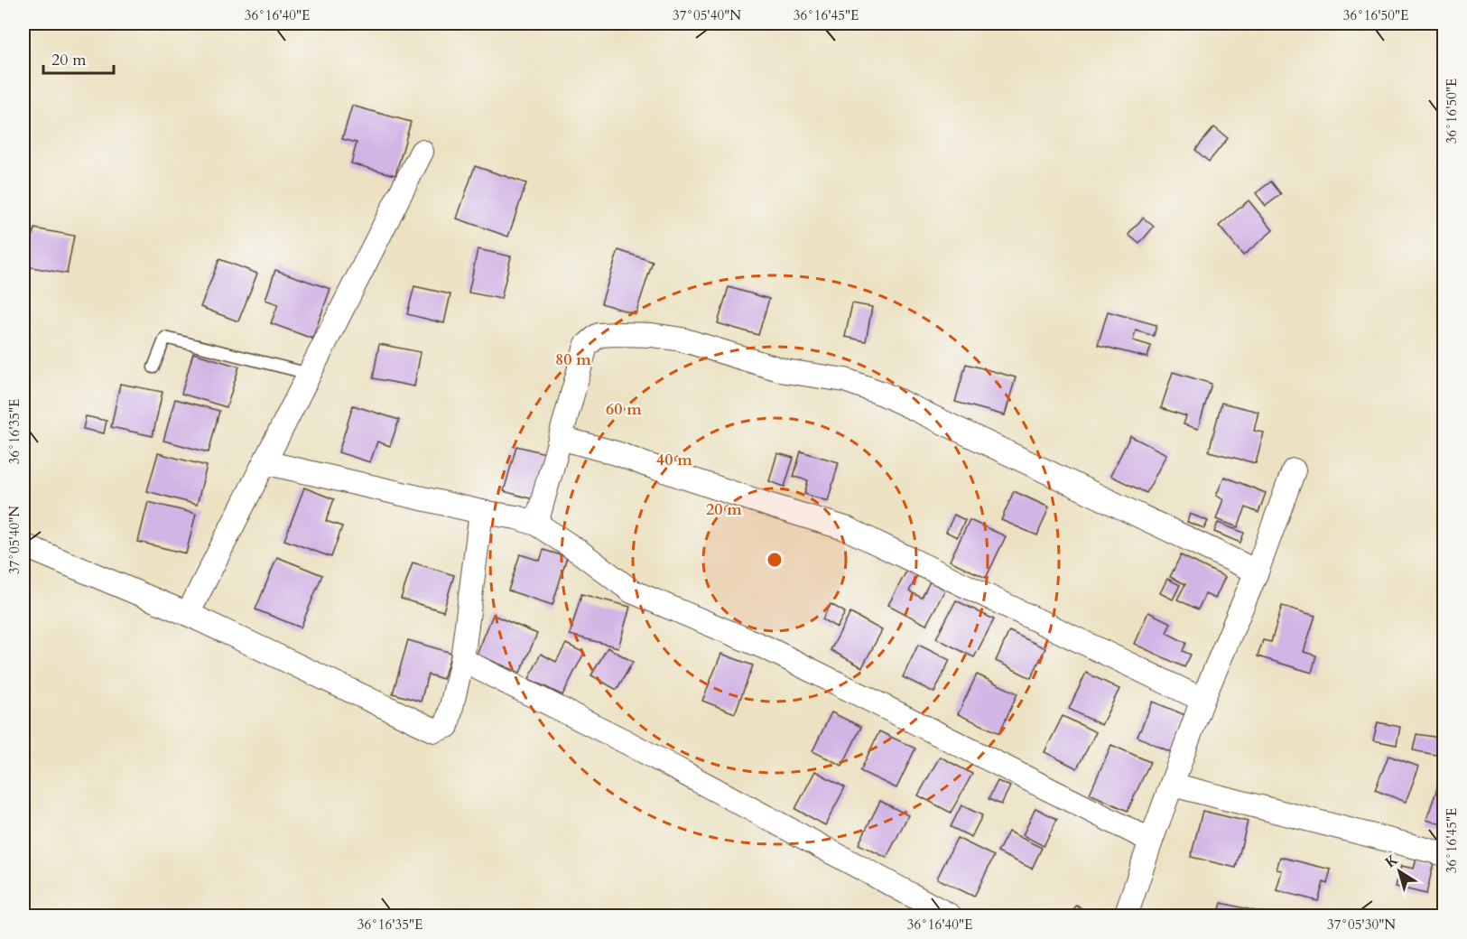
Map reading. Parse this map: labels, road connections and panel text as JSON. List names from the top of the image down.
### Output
{
  "scale_bar": "20 m",
  "north": "top left",
  "coordinates": [
    "36°16'40\"E",
    "37°05'40\"N",
    "36°16'45\"E",
    "36°16'50\"E",
    "36°16'35\"E",
    "37°05'30\"N"
  ],
  "rings": [
    "80 m",
    "60 m",
    "40 m",
    "20 m"
  ]
}
